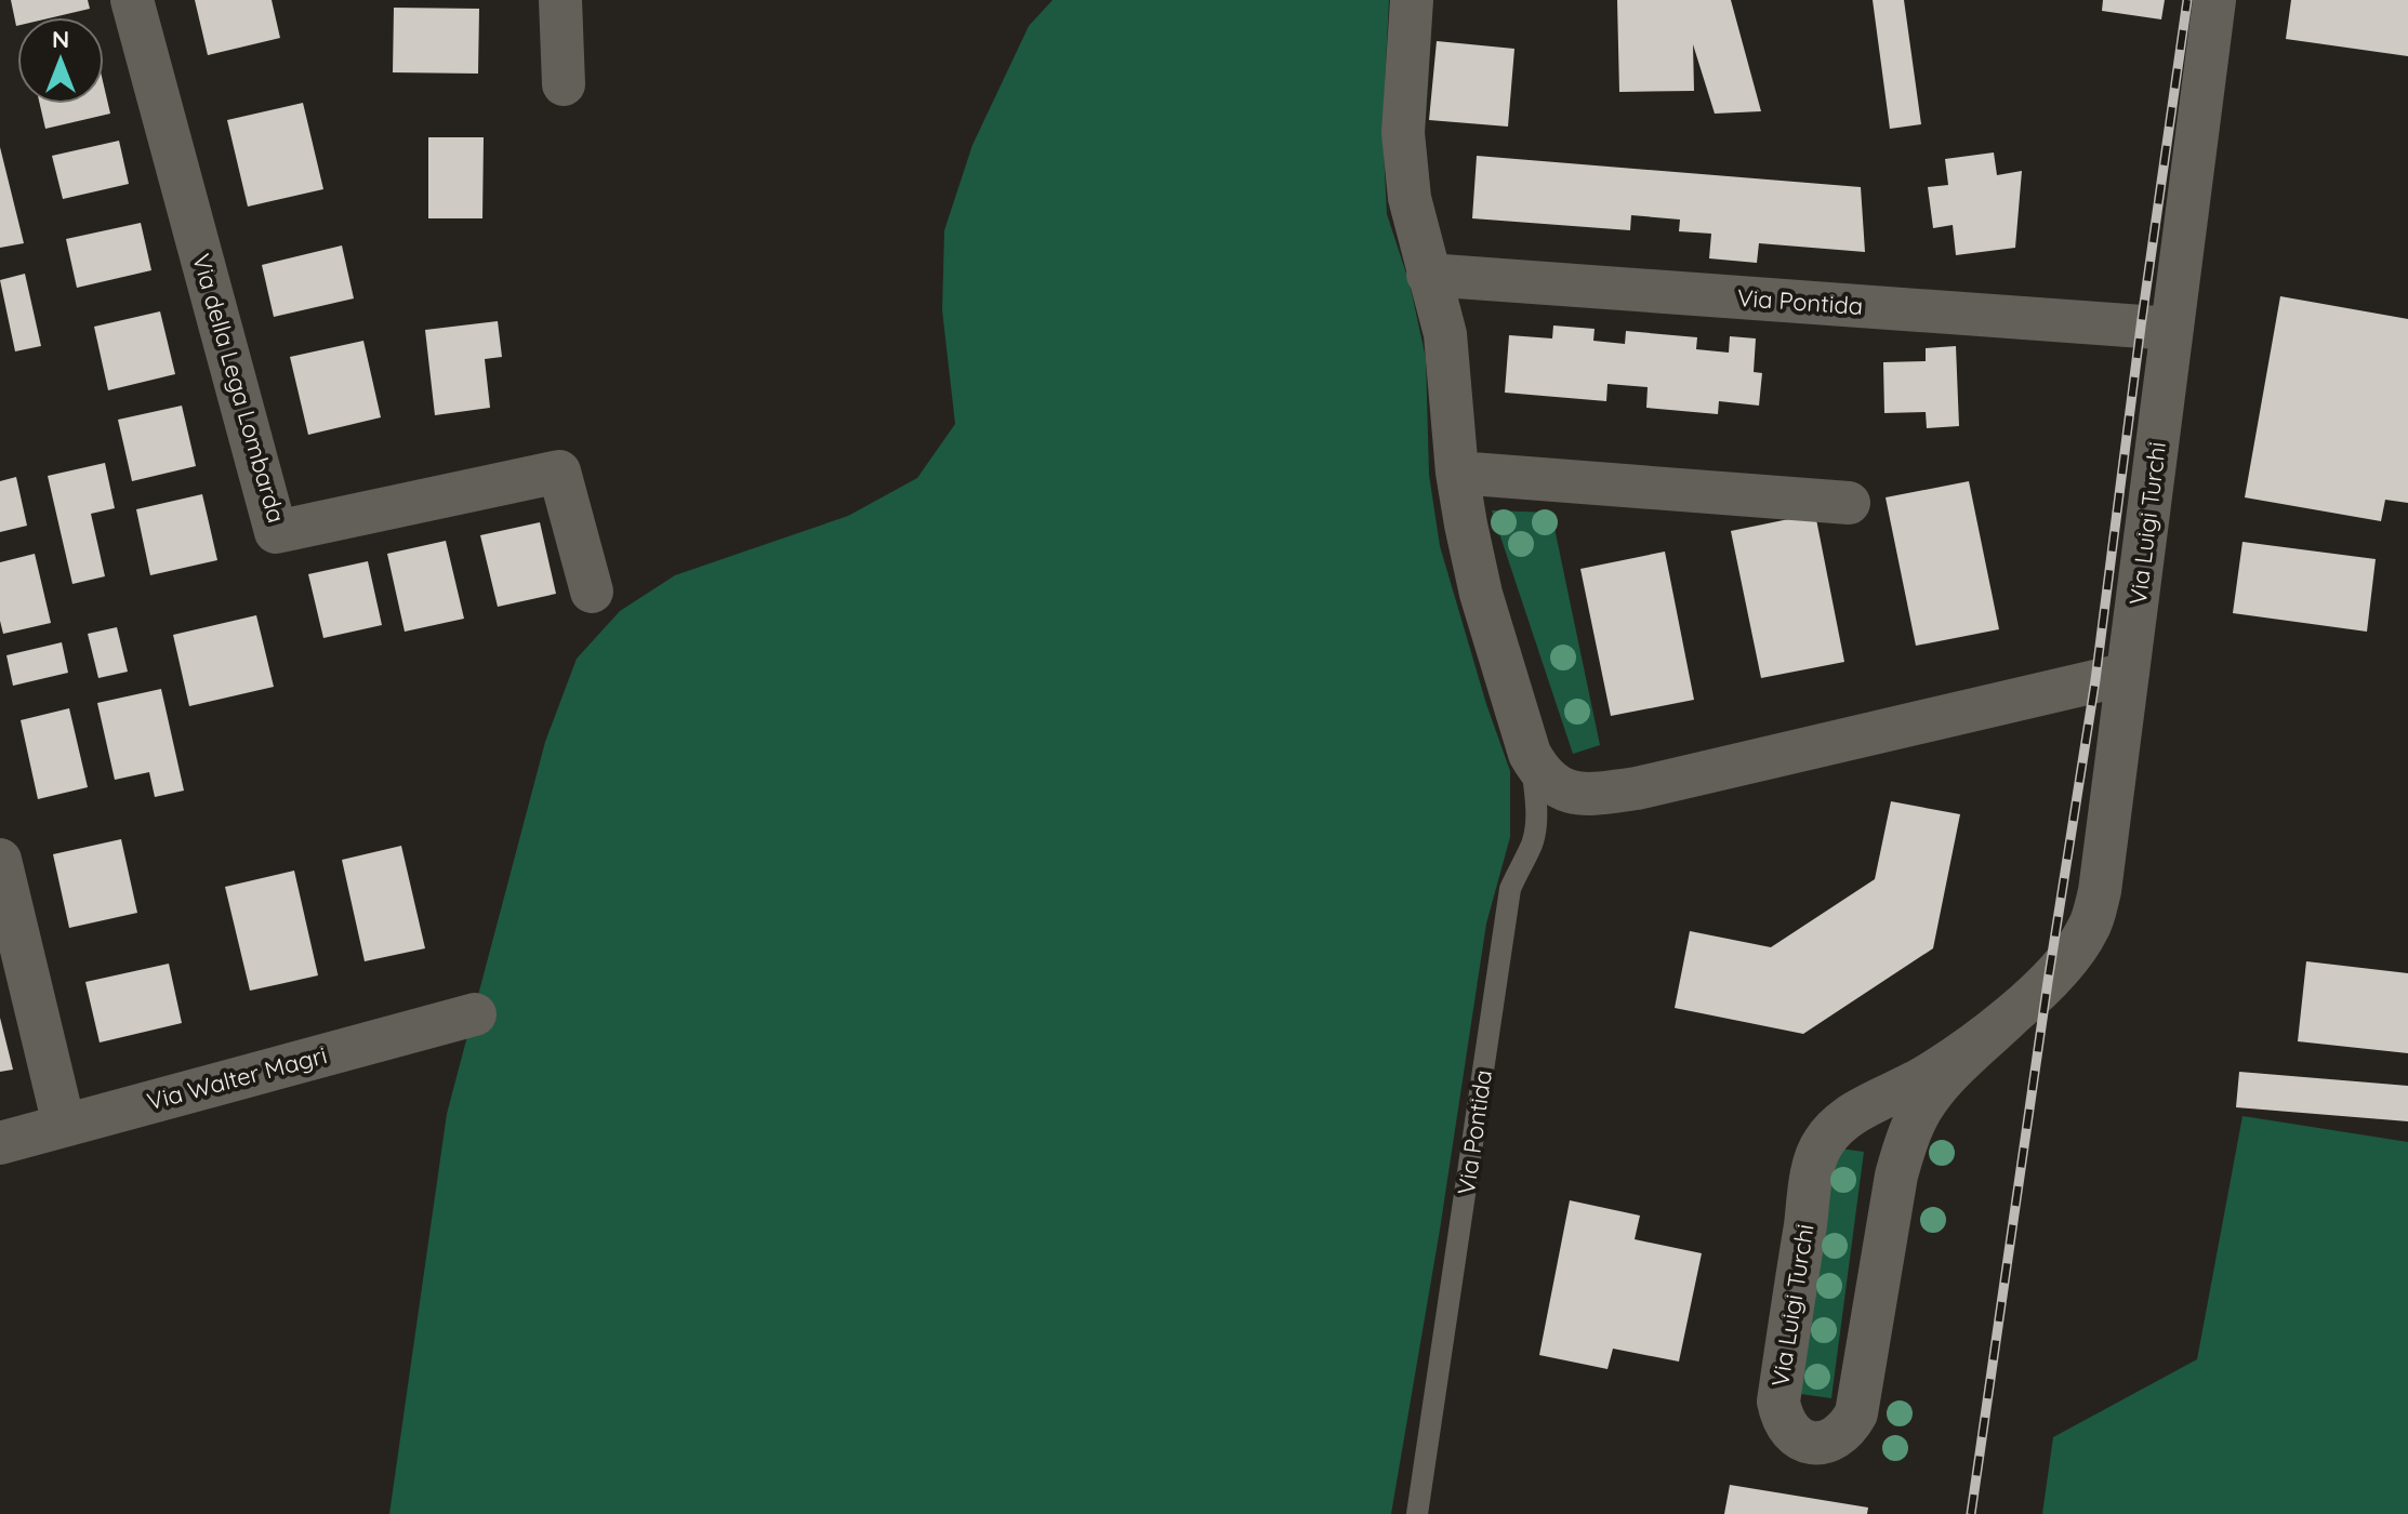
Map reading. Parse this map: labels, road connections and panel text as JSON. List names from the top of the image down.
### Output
{
  "streets": {
    "street": [
      "Via Pontida",
      "Via della Lega Lombarda",
      "Via Luigi Turchi",
      "Via Walter Magri"
    ]
  },
  "crossings": [
    ["Via Pontida", "Via Luigi Turchi"]
  ],
  "north": "top"
}
